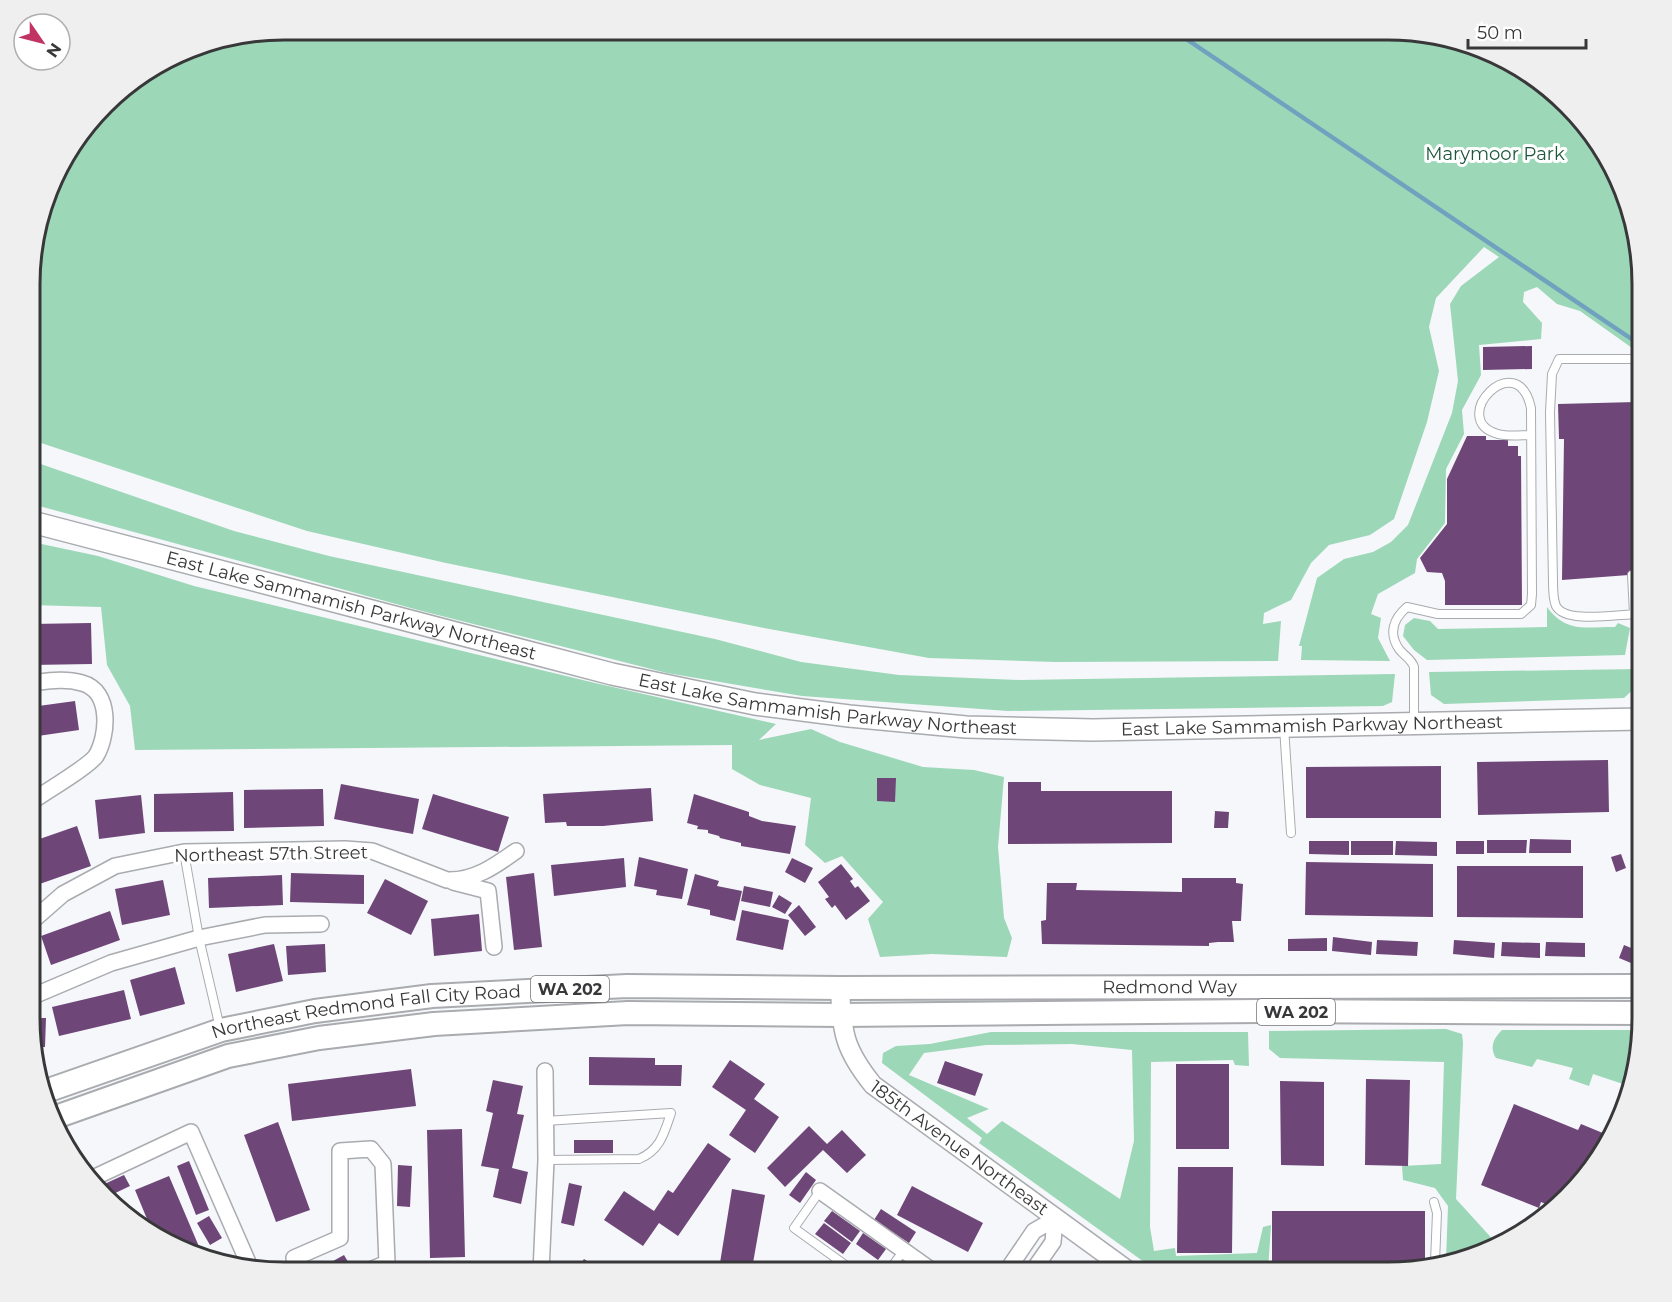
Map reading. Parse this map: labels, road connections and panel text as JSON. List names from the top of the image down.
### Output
{
  "streets": {
    "main road": [
      "East Lake Sammamish Parkway Northeast",
      "Redmond Way",
      "WA 202",
      "Northeast Redmond Fall City Road"
    ],
    "street": ["Northeast 57th Street", "185th Avenue Northeast"]
  },
  "crossings": [
    ["Redmond Way", "Northeast Redmond Fall City Road"],
    ["Redmond Way", "185th Avenue Northeast"],
    ["Northeast Redmond Fall City Road", "185th Avenue Northeast"]
  ],
  "parks": ["Marymoor Park"],
  "scale_bar": "50 m",
  "north": "bottom right"
}
